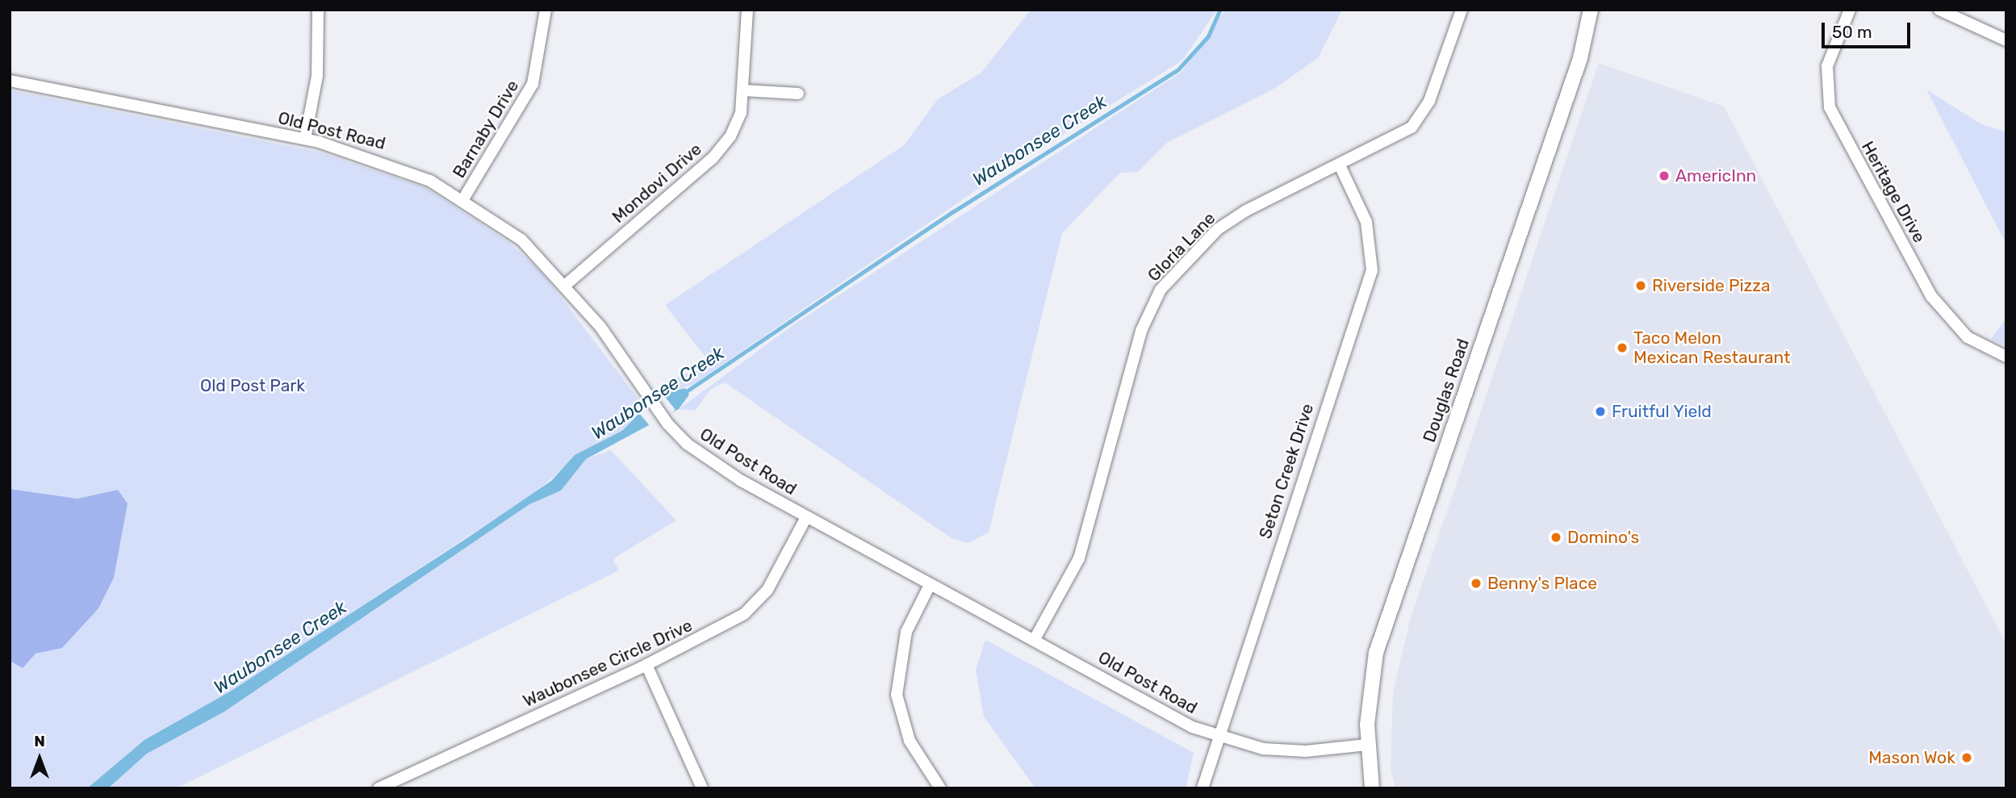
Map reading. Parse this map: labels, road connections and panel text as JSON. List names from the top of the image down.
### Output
{
  "streets": {
    "street": [
      "Barnaby Drive",
      "Old Post Road",
      "Mondovi Drive",
      "Heritage Drive",
      "Gloria Lane",
      "Douglas Road",
      "Seton Creek Drive",
      "Waubonsee Circle Drive"
    ]
  },
  "crossings": [
    ["Barnaby Drive", "Old Post Road"],
    ["Old Post Road", "Mondovi Drive"],
    ["Old Post Road", "Gloria Lane"],
    ["Old Post Road", "Douglas Road"],
    ["Old Post Road", "Seton Creek Drive"],
    ["Old Post Road", "Waubonsee Circle Drive"],
    ["Gloria Lane", "Seton Creek Drive"]
  ],
  "water": ["Waubonsee Creek"],
  "parks": ["Old Post Park"],
  "places": [
    "AmericInn",
    "Riverside Pizza",
    "Taco Melon Mexican Restaurant",
    "Fruitful Yield",
    "Domino's",
    "Benny's Place",
    "Mason Wok"
  ],
  "scale_bar": "50 m",
  "north": "top"
}
